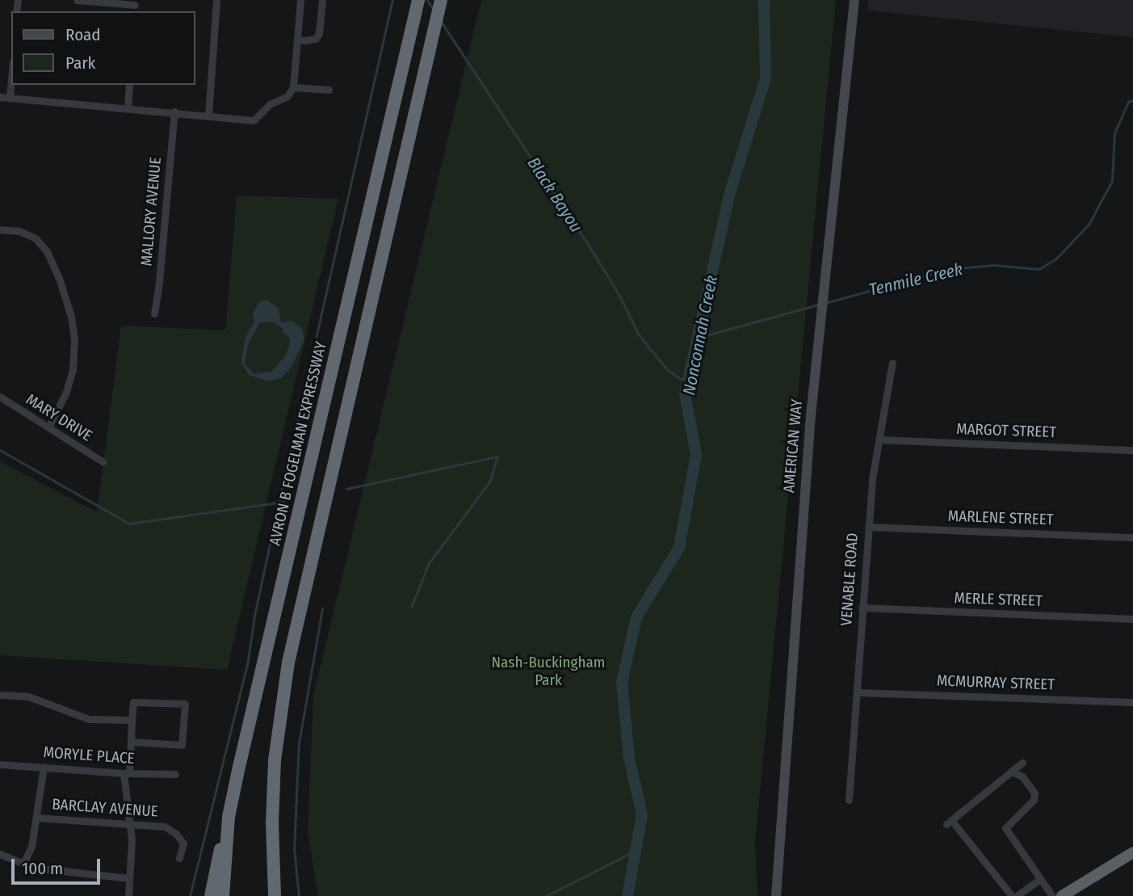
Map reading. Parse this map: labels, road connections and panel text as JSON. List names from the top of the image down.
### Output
{
  "streets": {
    "highway": ["AVRON B FOGELMAN EXPRESSWAY"],
    "main road": ["AMERICAN WAY"],
    "street": [
      "MALLORY AVENUE",
      "MARY DRIVE",
      "MARGOT STREET",
      "MARLENE STREET",
      "VENABLE ROAD",
      "MERLE STREET",
      "MCMURRAY STREET",
      "MORYLE PLACE",
      "BARCLAY AVENUE"
    ]
  },
  "crossings": [
    ["MARGOT STREET", "VENABLE ROAD"],
    ["MARLENE STREET", "VENABLE ROAD"],
    ["VENABLE ROAD", "MERLE STREET"],
    ["VENABLE ROAD", "MCMURRAY STREET"],
    ["MORYLE PLACE", "BARCLAY AVENUE"]
  ],
  "water": ["Black Bayou", "Tenmile Creek", "Nonconnah Creek"],
  "parks": ["Nash-Buckingham Park"],
  "legend": ["Road", "Park"],
  "scale_bar": "100 m"
}
